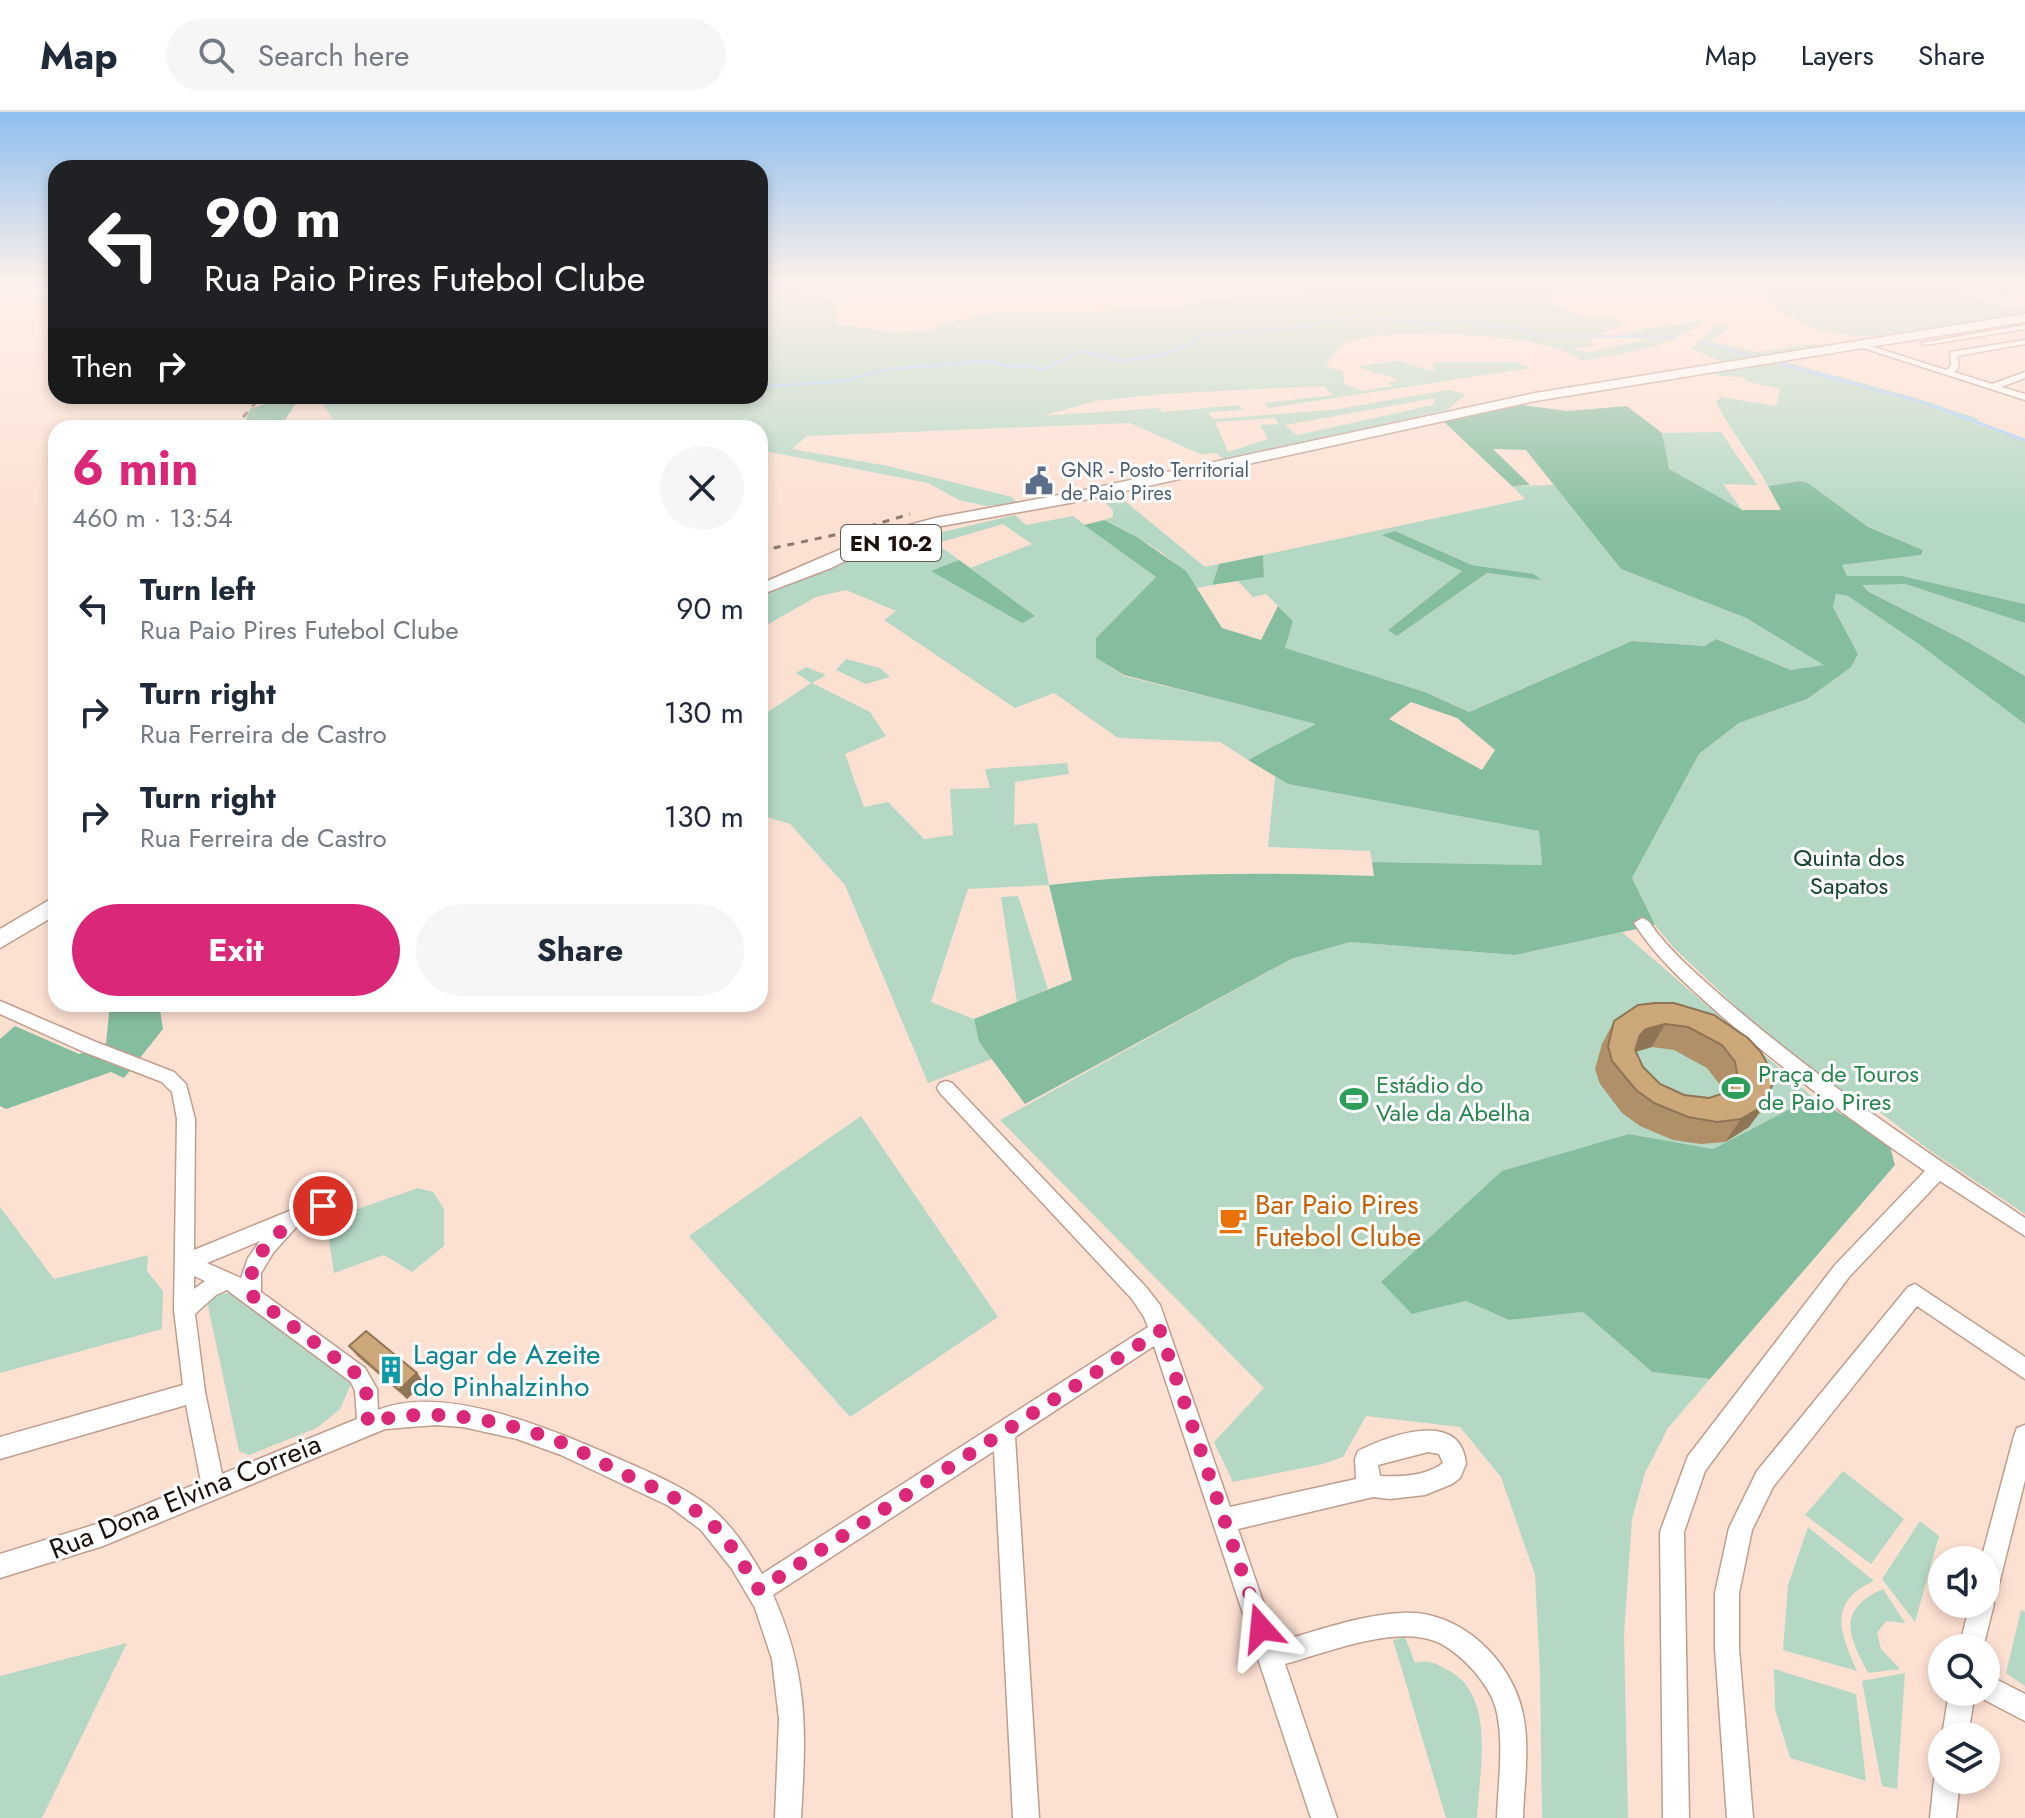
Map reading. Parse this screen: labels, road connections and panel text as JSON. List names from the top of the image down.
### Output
{
  "streets": {
    "main road": ["EN 10-2"],
    "street": ["Rua Dona Elvina Correia"]
  },
  "parks": ["Quinta dos Sapatos"],
  "places": {
    "public building": ["GNR - Posto Territorial de Paio Pires"],
    "sports": ["Praça de Touros de Paio Pires", "Estádio do Vale da Abelha"],
    "cafe": ["Bar Paio Pires Futebol Clube"],
    "building": ["Lagar de Azeite do Pinhalzinho"]
  },
  "page": {
    "header": "Map",
    "search": "Search here",
    "nav": ["Map", "Layers", "Share"],
    "turn": ["90 m", "Rua Paio Pires Futebol Clube"],
    "then": "Then",
    "heading": ["6 min", "460 m · 13:54"],
    "list": [
      {
        "name": "Turn left",
        "note": "Rua Paio Pires Futebol Clube",
        "value": "90 m"
      },
      {
        "name": "Turn right",
        "note": "Rua Ferreira de Castro",
        "value": "130 m"
      },
      {
        "name": "Turn right",
        "note": "Rua Ferreira de Castro",
        "value": "130 m"
      }
    ],
    "buttons": ["Exit", "Share"]
  }
}
